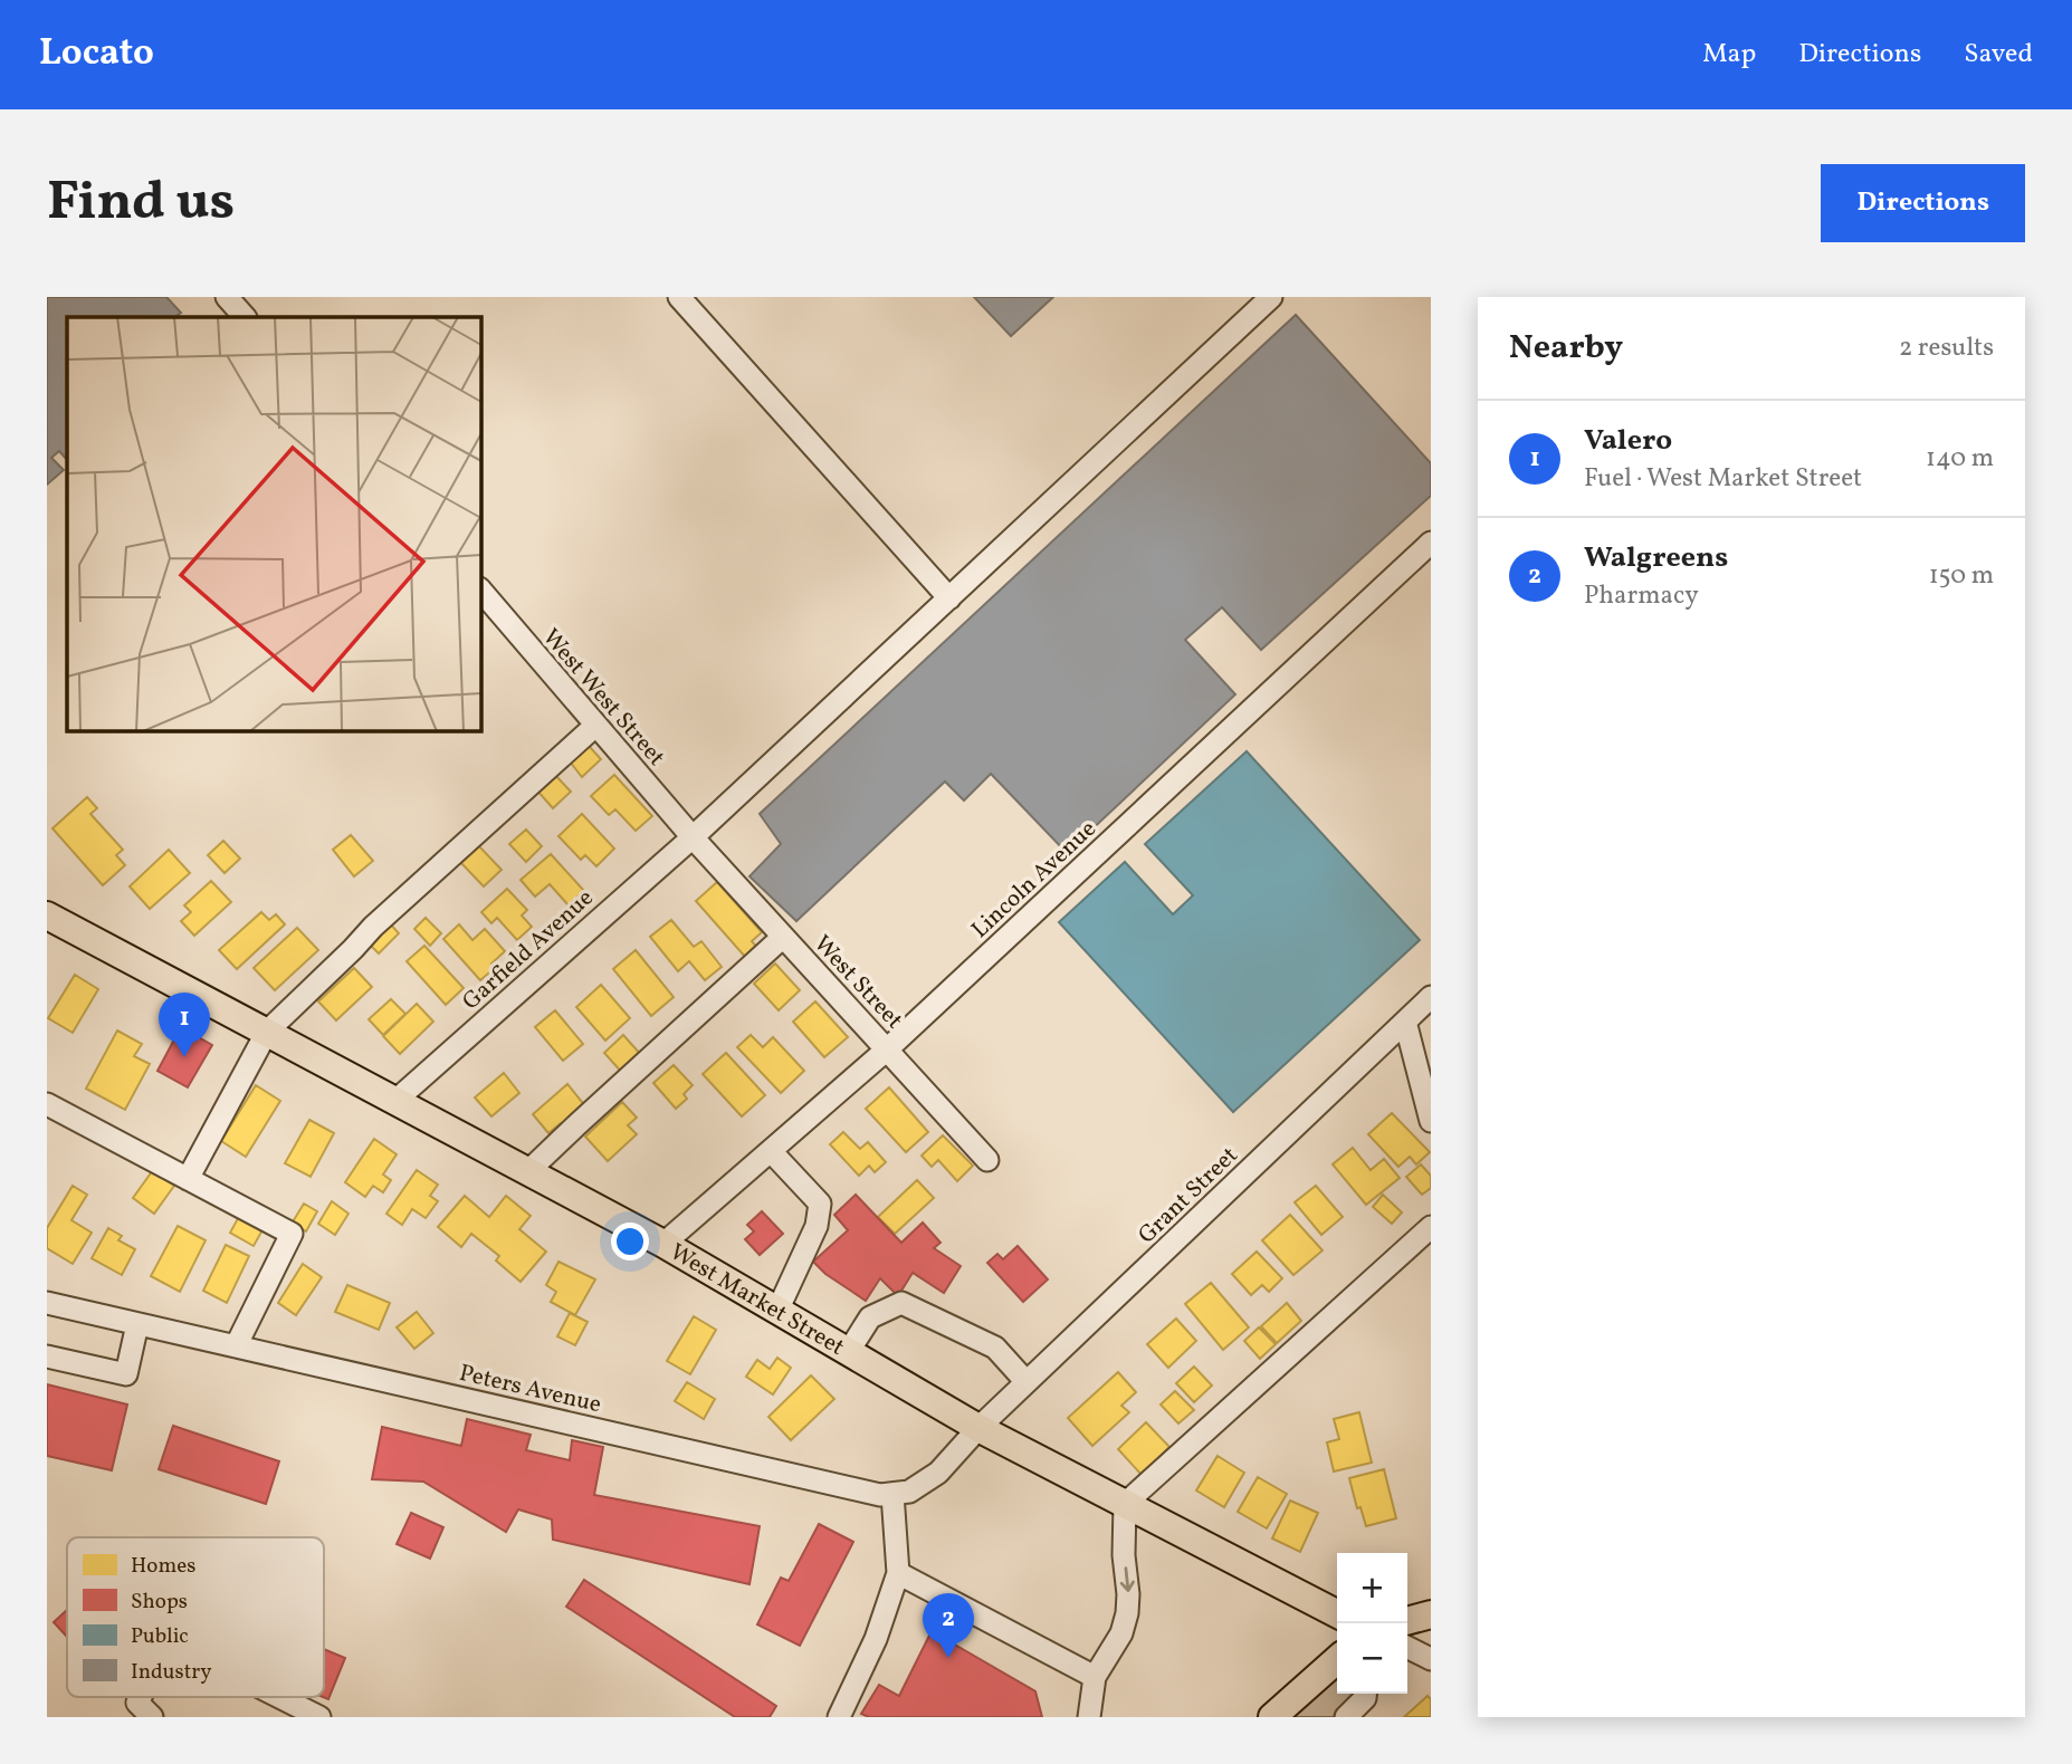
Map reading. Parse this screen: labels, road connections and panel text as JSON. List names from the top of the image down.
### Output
{
  "streets": {
    "main road": ["West Market Street"],
    "street": [
      "West West Street",
      "Lincoln Avenue",
      "Garfield Avenue",
      "West Street",
      "Grant Street",
      "Peters Avenue"
    ]
  },
  "crossings": [
    ["West West Street", "Garfield Avenue"],
    ["West West Street", "West Street"],
    ["Lincoln Avenue", "West Street"],
    ["Lincoln Avenue", "West Market Street"],
    ["Garfield Avenue", "West Street"],
    ["Garfield Avenue", "West Market Street"],
    ["Grant Street", "West Market Street"],
    ["Grant Street", "Peters Avenue"],
    ["West Market Street", "Peters Avenue"]
  ],
  "legend": [
    "Homes",
    "Shops",
    "Public",
    "Industry"
  ],
  "page": {
    "header": "Locato",
    "nav": ["Map", "Directions", "Saved"],
    "buttons": "Directions",
    "title": "Find us",
    "heading": ["Nearby", "2 results"],
    "list": [
      {
        "mark": "1",
        "name": "Valero",
        "note": "Fuel · West Market Street",
        "value": "140 m"
      },
      {
        "mark": "2",
        "name": "Walgreens",
        "note": "Pharmacy",
        "value": "150 m"
      }
    ],
    "pins": ["1", "2"],
    "map_buttons": ["+", "−"]
  }
}
